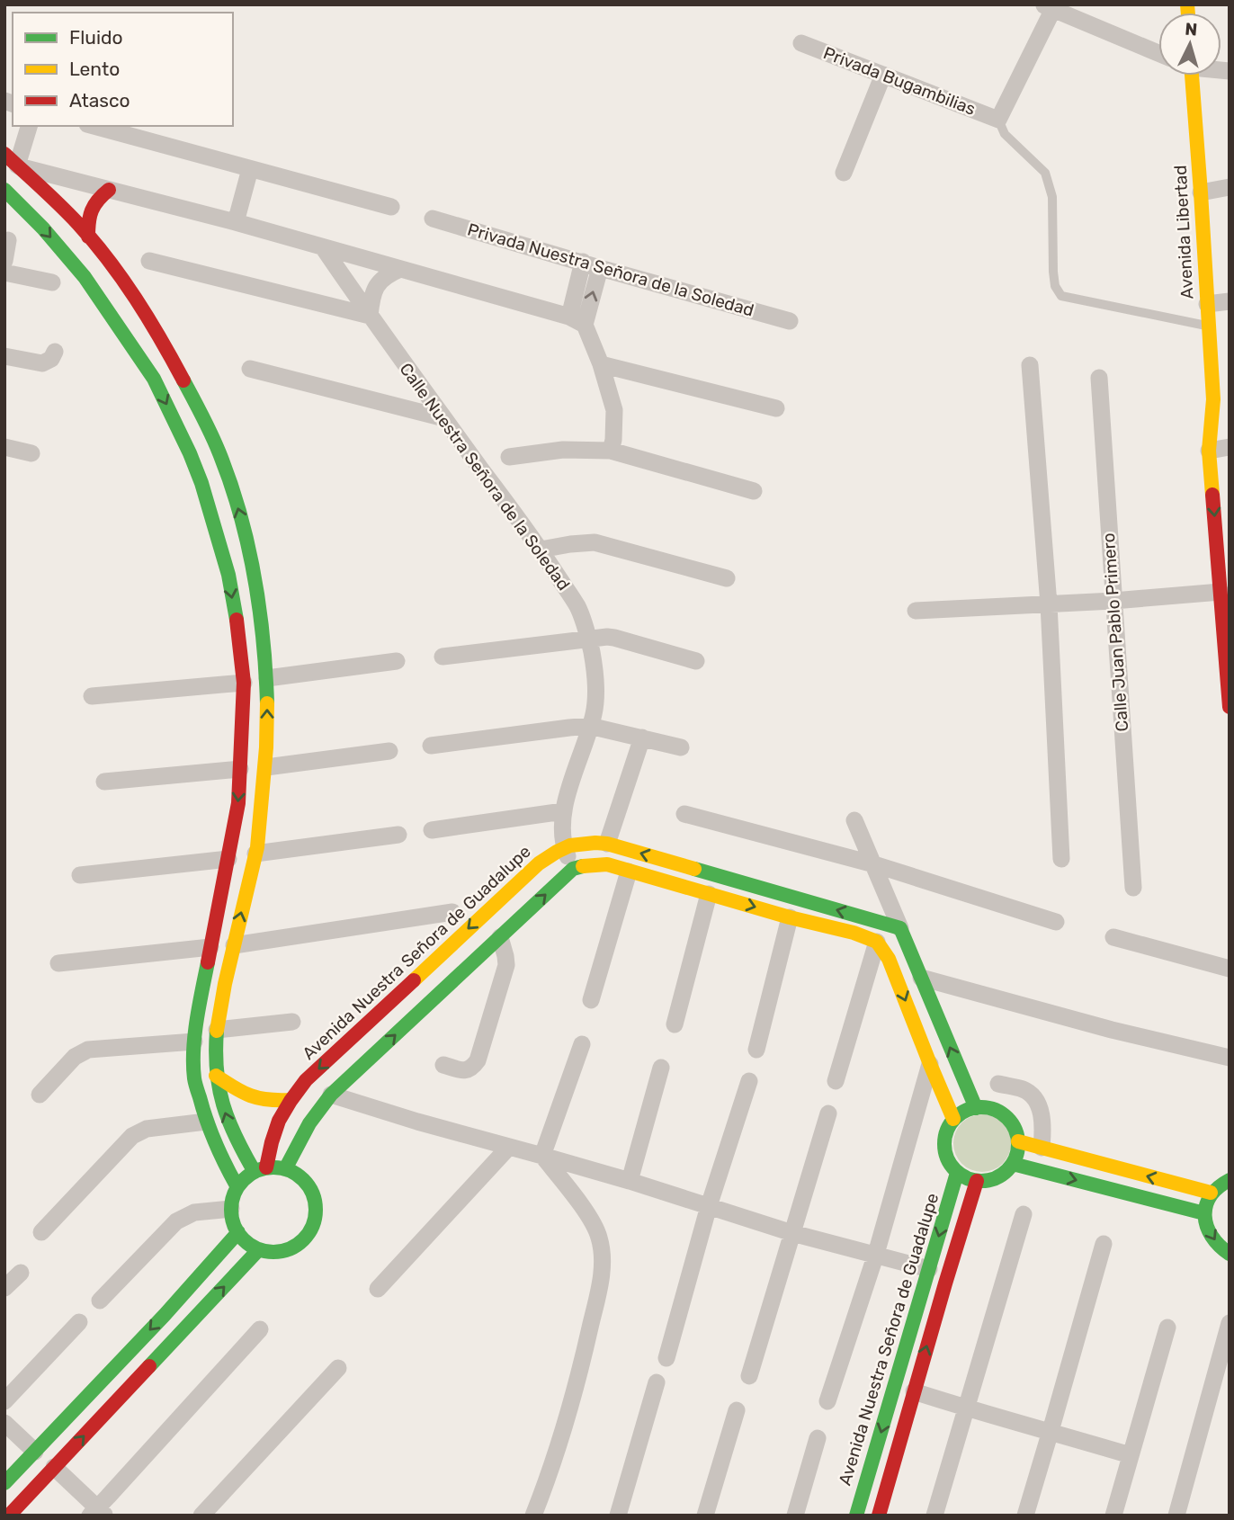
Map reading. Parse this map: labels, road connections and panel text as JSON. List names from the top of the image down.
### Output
{
  "streets": {
    "street": [
      "Privada Bugambilias",
      "Avenida Libertad",
      "Privada Nuestra Señora de la Soledad",
      "Calle Nuestra Señora de la Soledad",
      "Calle Juan Pablo Primero",
      "Avenida Nuestra Señora de Guadalupe"
    ]
  },
  "crossings": [
    ["Calle Nuestra Señora de la Soledad", "Avenida Nuestra Señora de Guadalupe"]
  ],
  "legend": ["Fluido", "Lento", "Atasco"],
  "north": "top"
}
